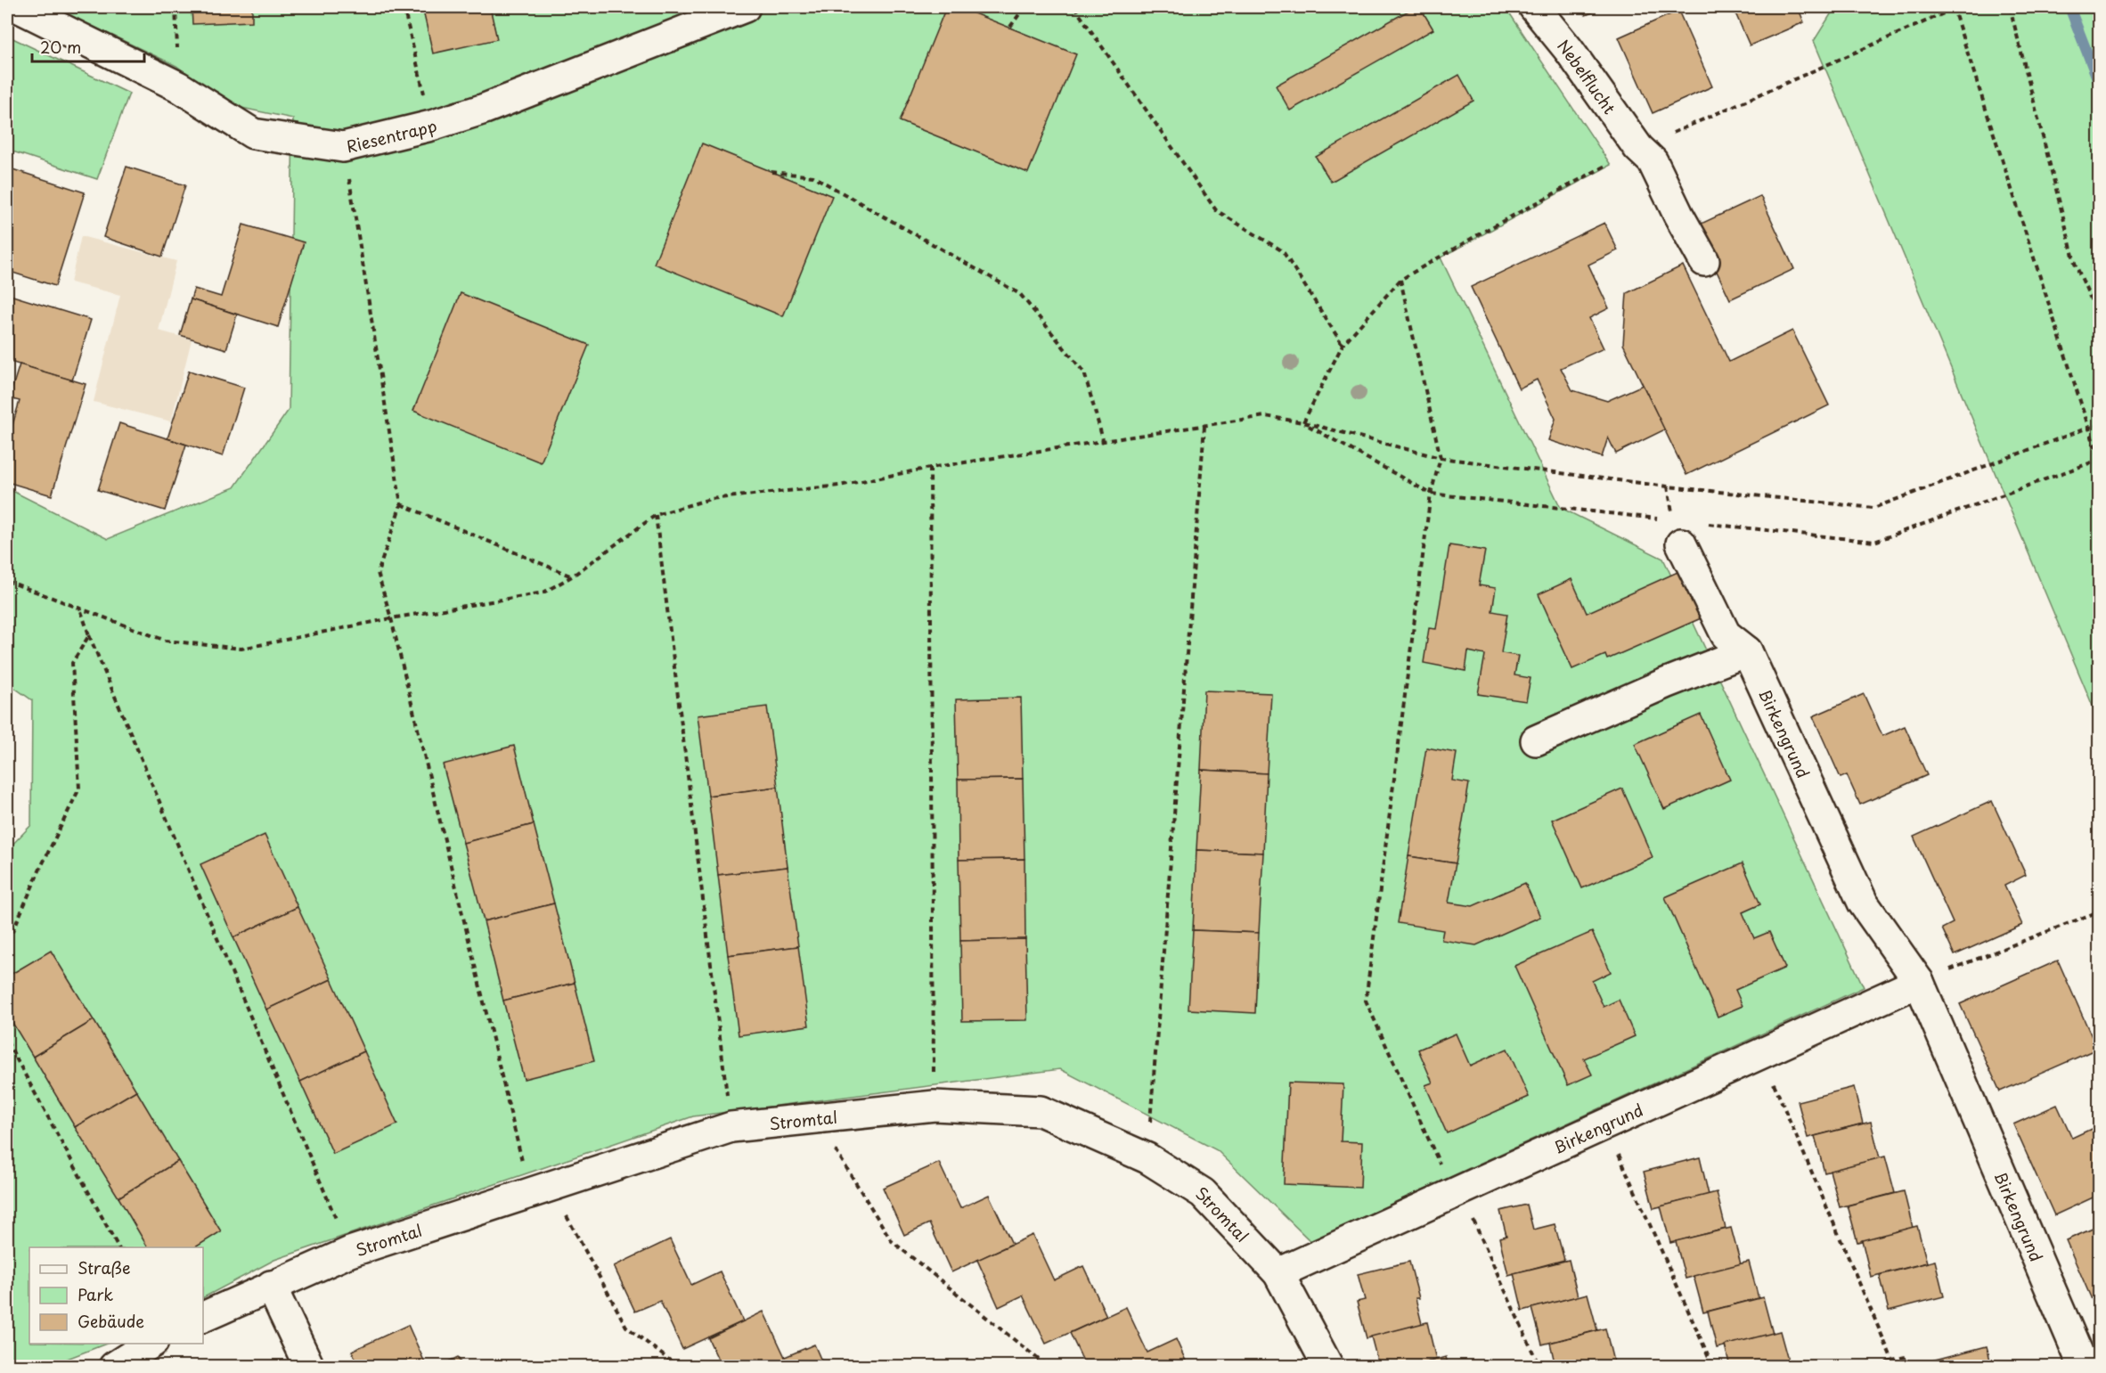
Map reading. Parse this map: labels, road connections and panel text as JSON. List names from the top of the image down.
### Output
{
  "streets": {
    "street": [
      "Nebelflucht",
      "Riesentrapp",
      "Birkengrund",
      "Stromtal"
    ]
  },
  "crossings": [
    ["Birkengrund", "Stromtal"]
  ],
  "legend": ["Straße", "Park", "Gebäude"],
  "scale_bar": "20 m"
}
